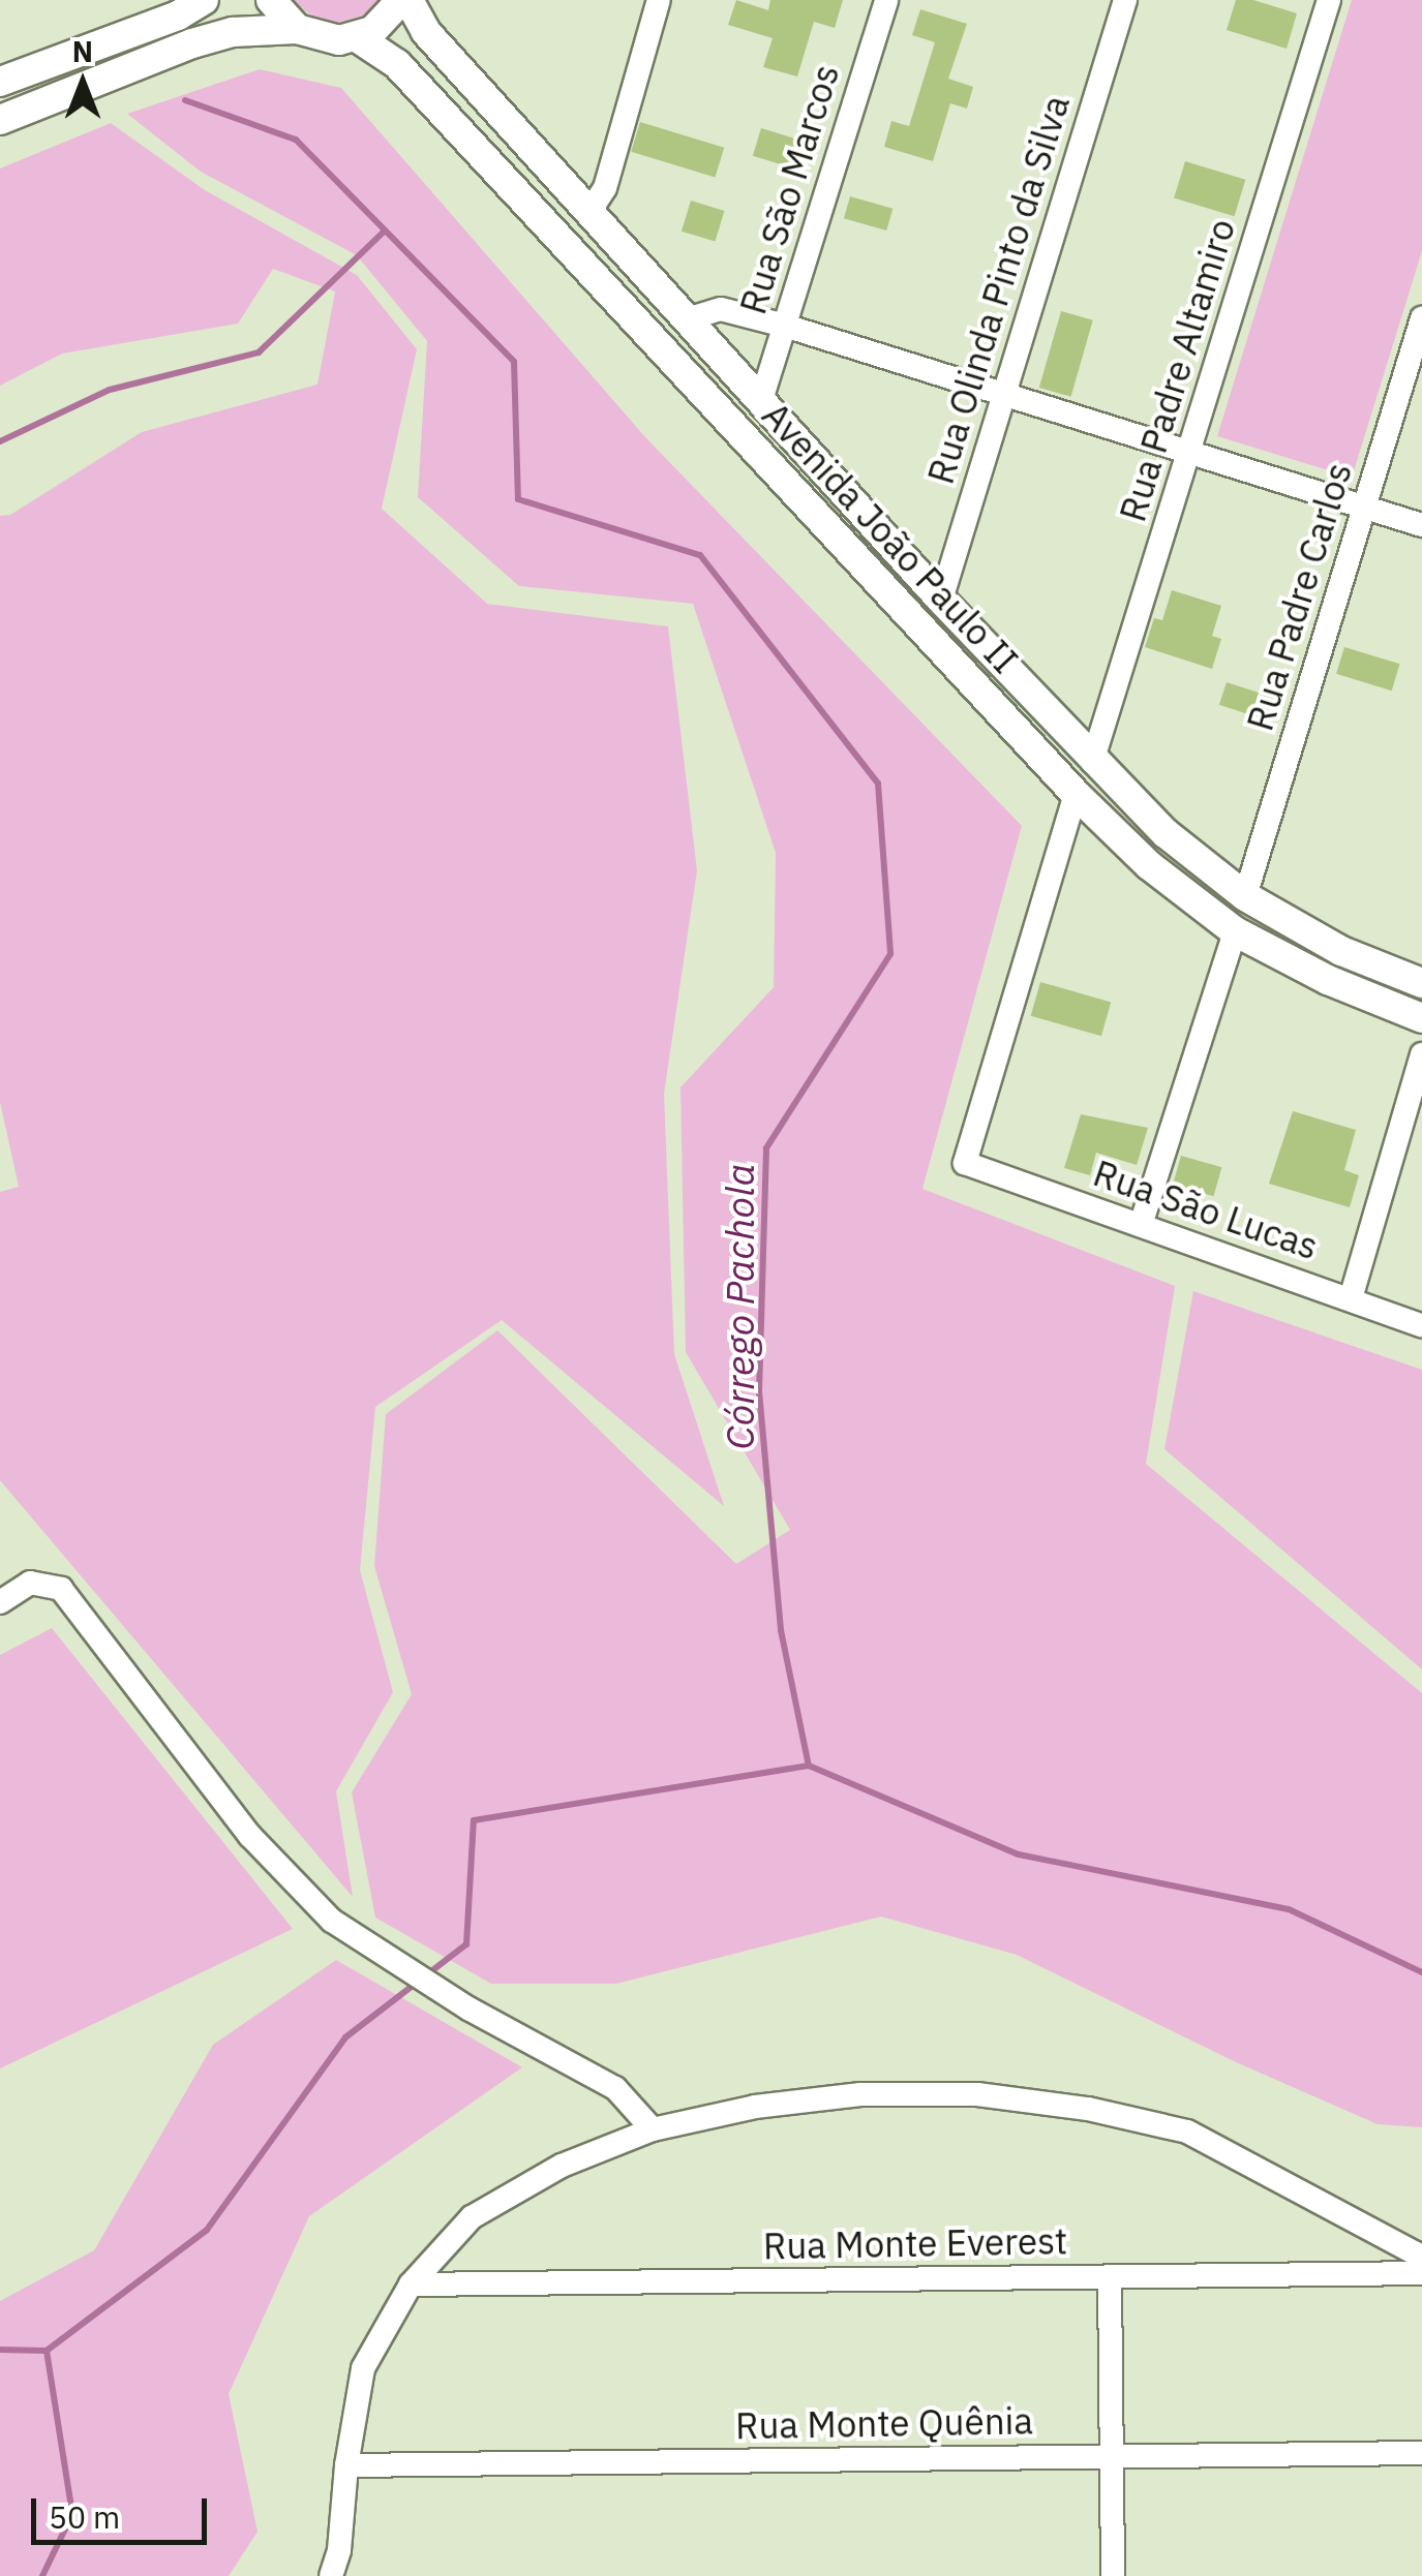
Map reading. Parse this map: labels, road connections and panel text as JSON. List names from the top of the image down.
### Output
{
  "streets": {
    "street": [
      "Rua São Marcos",
      "Rua Olinda Pinto da Silva",
      "Rua Padre Altamiro",
      "Avenida João Paulo II",
      "Rua Padre Carlos",
      "Rua São Lucas",
      "Rua Monte Everest",
      "Rua Monte Quênia"
    ]
  },
  "crossings": [
    ["Rua São Marcos", "Avenida João Paulo II"],
    ["Rua Olinda Pinto da Silva", "Avenida João Paulo II"],
    ["Rua Padre Altamiro", "Avenida João Paulo II"],
    ["Avenida João Paulo II", "Rua Padre Carlos"],
    ["Avenida João Paulo II", "Rua São Lucas"]
  ],
  "water": ["Córrego Pachola"],
  "scale_bar": "50 m",
  "north": "top"
}
